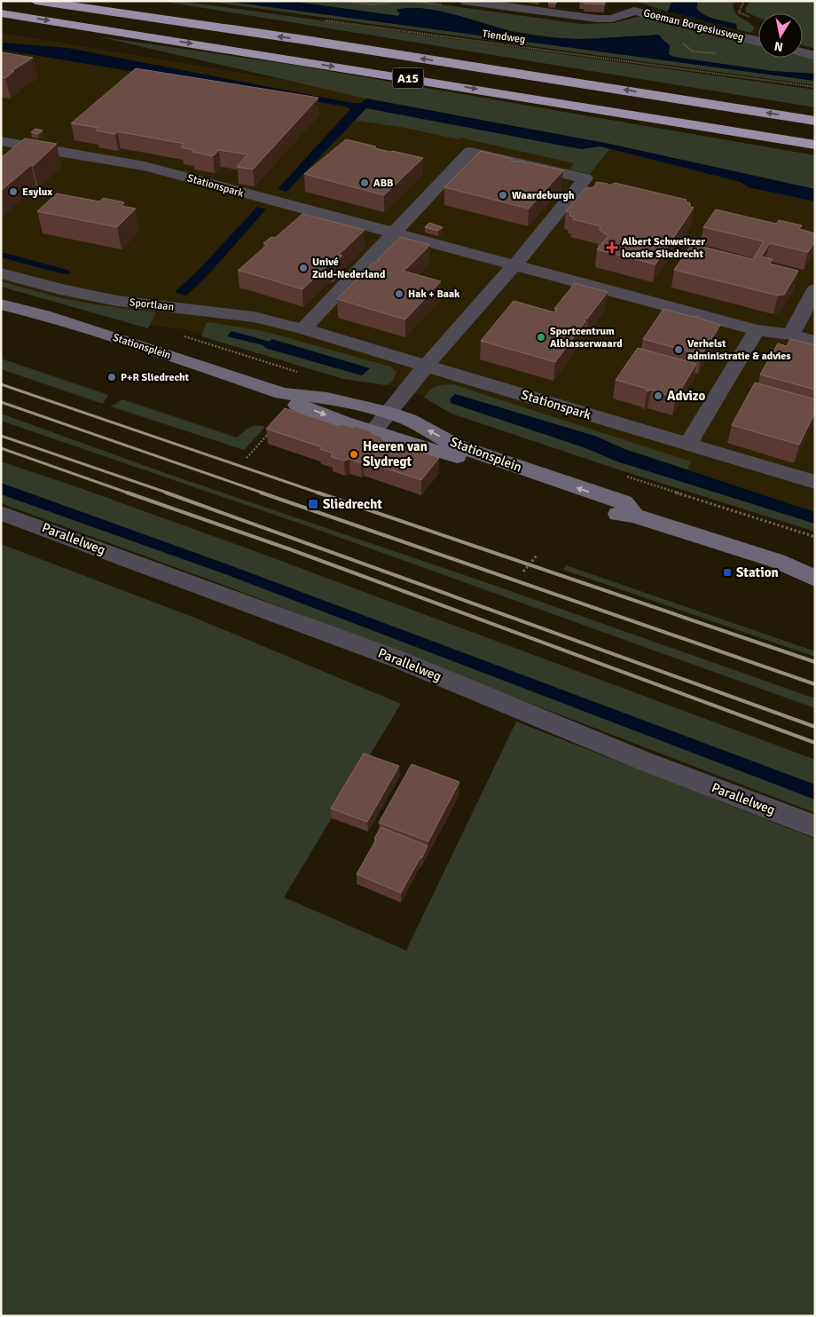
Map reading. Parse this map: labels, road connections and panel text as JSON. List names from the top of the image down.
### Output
{
  "streets": {
    "highway": ["A15"],
    "main road": ["Stationsplein"],
    "street": [
      "Goeman Borgesiusweg",
      "Stationspark",
      "Sportlaan",
      "Parallelweg"
    ],
    "path": ["Tiendweg"]
  },
  "crossings": [
    ["Stationspark", "Sportlaan"]
  ],
  "places": {
    "other": [
      "ABB",
      "Esylux",
      "Waardeburgh",
      "Univé Zuid-Nederland",
      "Hak + Baak",
      "Sportcentrum Alblasserwaard",
      "Verhelst administratie & advies",
      "P+R Sliedrecht",
      "Advizo",
      "Heeren van Slydregt"
    ],
    "health": ["Albert Schweitzer locatie Sliedrecht"],
    "transit": ["Sliedrecht", "Station"]
  },
  "north": "bottom"
}
